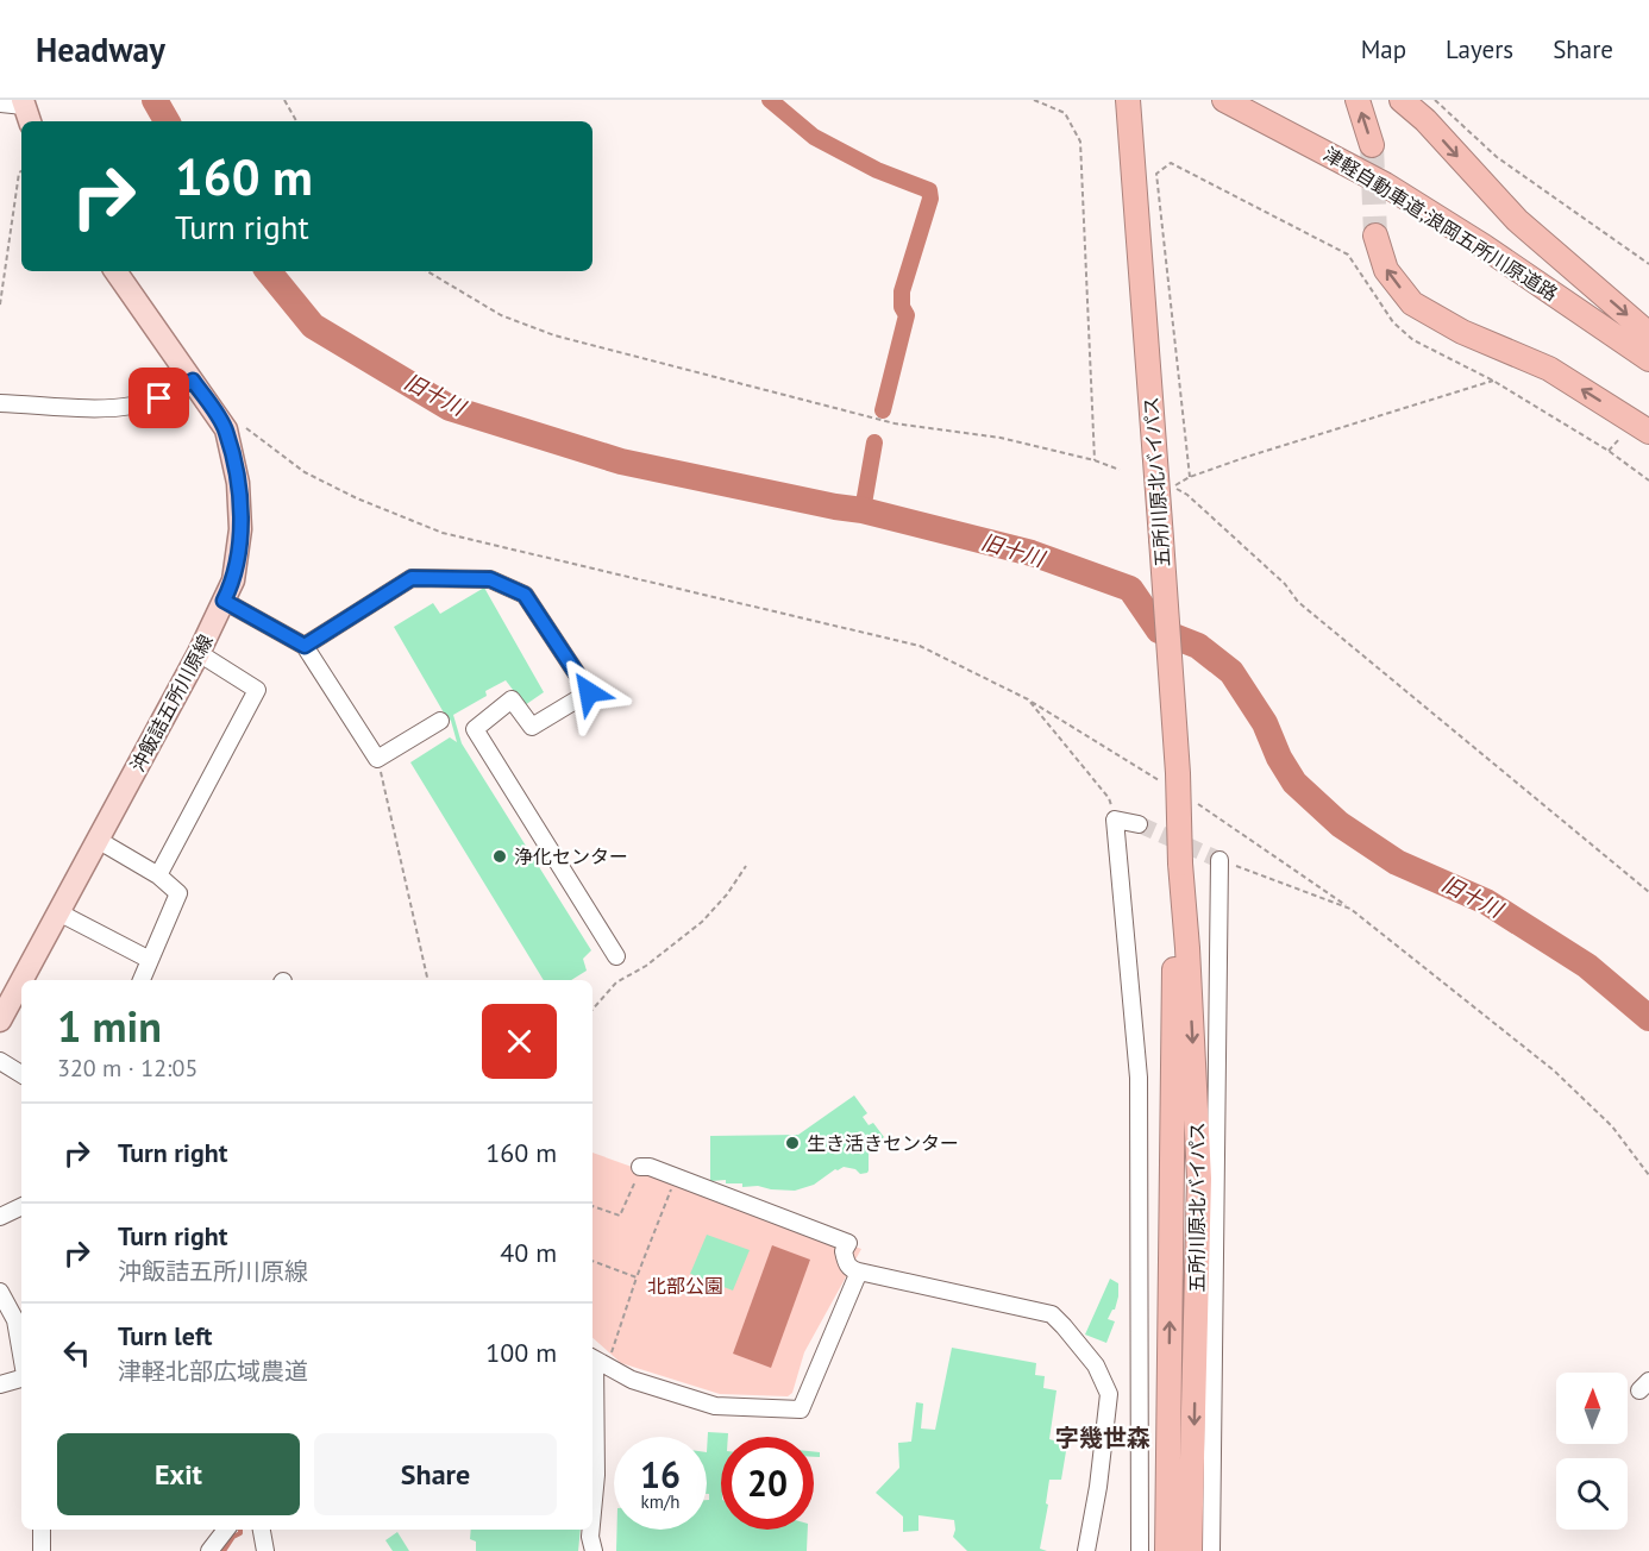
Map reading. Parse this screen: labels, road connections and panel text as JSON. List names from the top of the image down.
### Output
{
  "streets": {
    "highway": ["津軽自動車道;浪岡五所川原道路", "五所川原北バイパス"],
    "main road": ["沖飯詰五所川原線"]
  },
  "districts": ["字幾世森"],
  "water": ["旧十川"],
  "parks": ["北部公園"],
  "places": ["浄化センター", "生き活きセンター"],
  "north": "top",
  "page": {
    "header": "Headway",
    "nav": ["Map", "Layers", "Share"],
    "turn": ["160 m", "Turn right"],
    "heading": ["1 min", "320 m · 12:05"],
    "list": [
      {
        "name": "Turn right",
        "value": "160 m"
      },
      {
        "name": "Turn right",
        "note": "沖飯詰五所川原線",
        "value": "40 m"
      },
      {
        "name": "Turn left",
        "note": "津軽北部広域農道",
        "value": "100 m"
      }
    ],
    "buttons": ["Exit", "Share"],
    "speed": "16 km/h",
    "limit": "20"
  }
}
